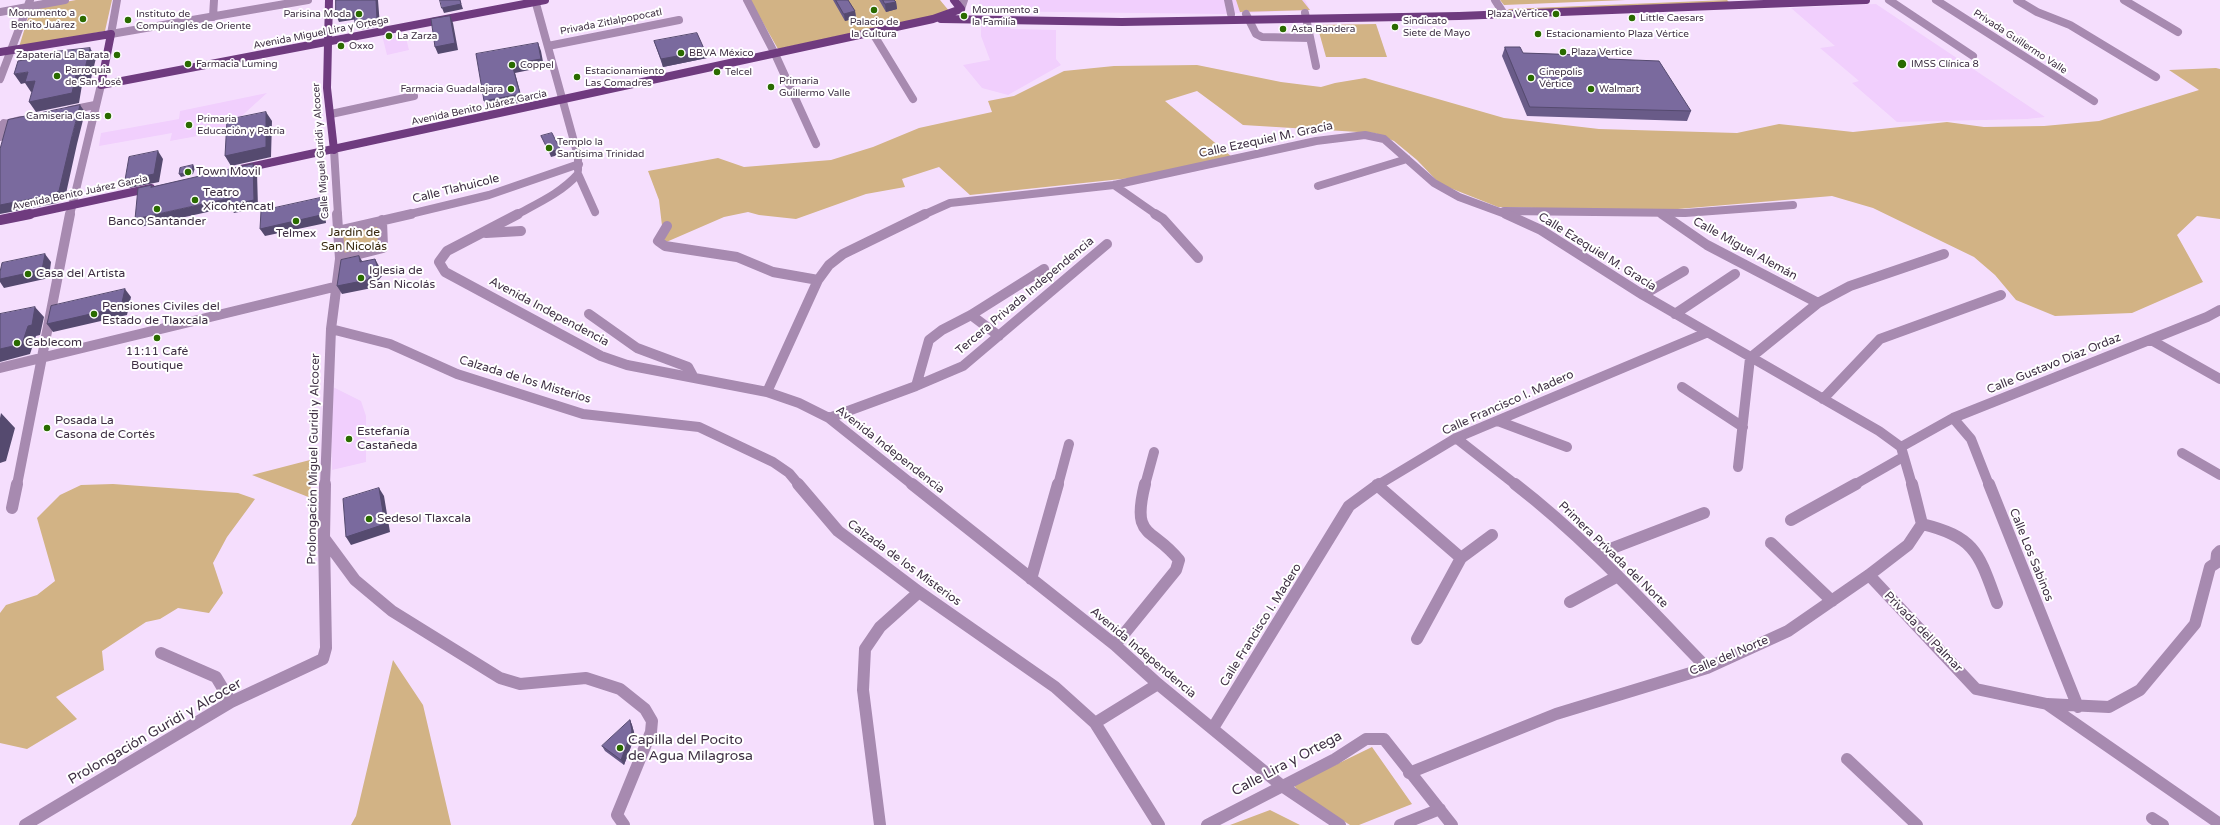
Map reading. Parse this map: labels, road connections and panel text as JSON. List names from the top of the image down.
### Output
{
  "streets": {
    "main road": ["Avenida Miguel Lira y Ortega", "Avenida Benito Juárez García", "Calle Miguel Guridi y Alcocer"],
    "street": [
      "Privada Zitlalpopocatl",
      "Privada Guillermo Valle",
      "Calle Ezequiel M. Gracía",
      "Calle Tlahuicole",
      "Calle Miguel Alemán",
      "Tercera Privada Independencia",
      "Avenida Independencia",
      "Calle Gustavo Díaz Ordaz",
      "Calzada de los Misterios",
      "Calle Francisco I. Madero",
      "Prolongación Miguel Guridi y Alcocer",
      "Primera Privada del Norte",
      "Calle Los Sabinos",
      "Privada del Palmar",
      "Calle del Norte",
      "Prolongación Guridi y Alcocer",
      "Calle Lira y Ortega"
    ]
  },
  "crossings": [
    ["Avenida Miguel Lira y Ortega", "Calle Miguel Guridi y Alcocer"],
    ["Avenida Benito Juárez García", "Calle Miguel Guridi y Alcocer"],
    ["Calle Ezequiel M. Gracía", "Avenida Independencia"],
    ["Calle Ezequiel M. Gracía", "Calle Gustavo Díaz Ordaz"],
    ["Calle Ezequiel M. Gracía", "Calle Francisco I. Madero"],
    ["Calle Miguel Guridi y Alcocer", "Calle Tlahuicole"],
    ["Calle Miguel Guridi y Alcocer", "Prolongación Miguel Guridi y Alcocer"],
    ["Tercera Privada Independencia", "Avenida Independencia"],
    ["Avenida Independencia", "Calle Francisco I. Madero"],
    ["Avenida Independencia", "Calle Lira y Ortega"],
    ["Calle Gustavo Díaz Ordaz", "Calle Los Sabinos"],
    ["Calzada de los Misterios", "Prolongación Miguel Guridi y Alcocer"],
    ["Calle Francisco I. Madero", "Primera Privada del Norte"],
    ["Prolongación Miguel Guridi y Alcocer", "Prolongación Guridi y Alcocer"],
    ["Primera Privada del Norte", "Calle del Norte"],
    ["Privada del Palmar", "Calle del Norte"],
    ["Calle del Norte", "Calle Lira y Ortega"]
  ],
  "parks": ["Jardín de San Nicolás"],
  "places": [
    "Palacio de la Cultura",
    "Parisina Moda",
    "Plaza Vértice",
    "Monumento a la Familia",
    "Little Caesars",
    "Monumento a Benito Juárez",
    "Instituto de Compuinglés de Oriente",
    "Sindicato Siete de Mayo",
    "Asta Bandera",
    "Estacionamiento Plaza Vértice",
    "La Zarza",
    "Oxxo",
    "Plaza Vertice",
    "BBVA México",
    "Zapatería La Barata",
    "Farmacia Luming",
    "IMSS Clínica 8",
    "Coppel",
    "Telcel",
    "Parroquia de San José",
    "Estacionamiento Las Comadres",
    "Cinepolis Vértice",
    "Primaria Guillermo Valle",
    "Farmacia Guadalajara",
    "Walmart",
    "Camiseria Class",
    "Primaria Educación y Patria",
    "Templo la Santísima Trinidad",
    "Town Movil",
    "Teatro Xicohténcatl",
    "Banco Santander",
    "Telmex",
    "Casa del Artista",
    "Iglesia de San Nicolás",
    "Pensiones Civiles del Estado de Tlaxcala",
    "11:11 Café Boutique",
    "Cablecom",
    "Posada La Casona de Cortés",
    "Estefanía Castañeda",
    "Sedesol Tlaxcala",
    "Capilla del Pocito de Agua Milagrosa"
  ]
}
